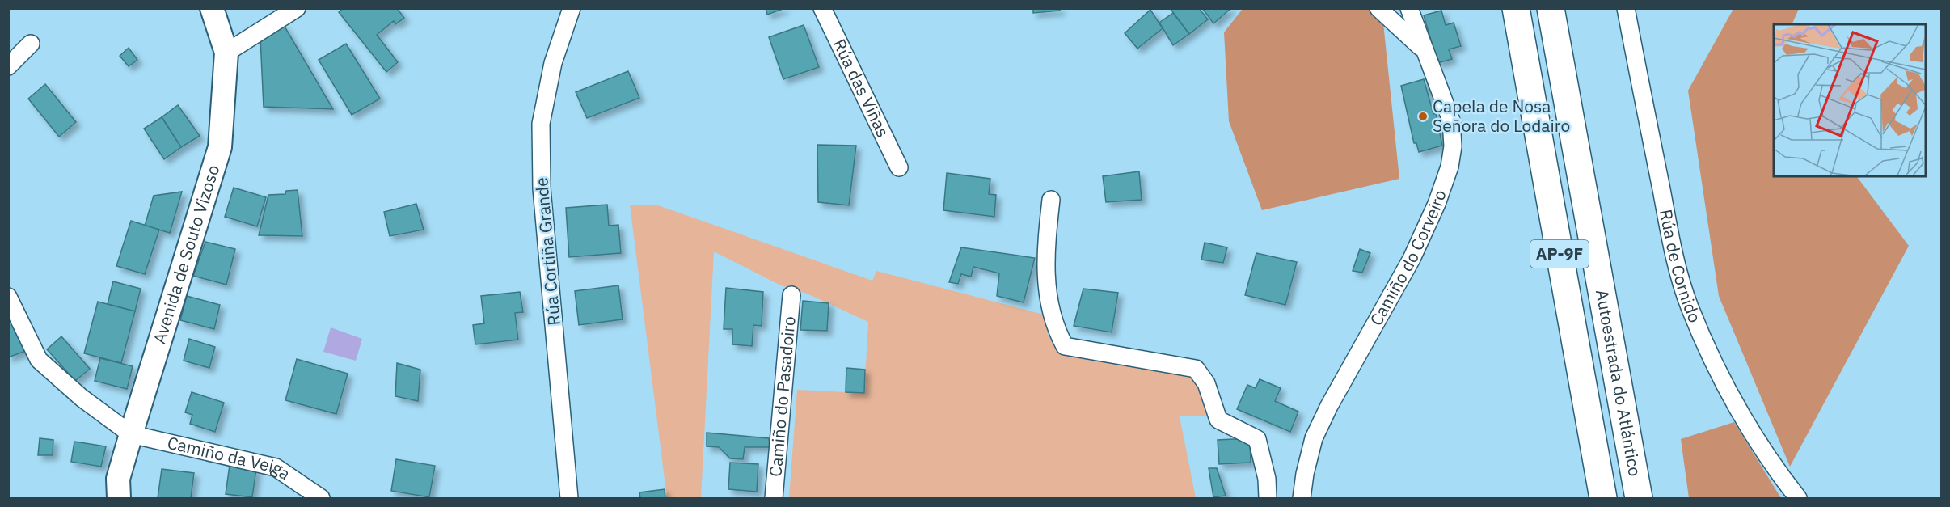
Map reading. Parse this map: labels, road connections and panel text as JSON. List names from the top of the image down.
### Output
{
  "streets": {
    "highway": ["AP-9F", "Autoestrada do Atlántico"],
    "street": [
      "Rúa das Viñas",
      "Rúa Cortiña Grande",
      "Avenida de Souto Vizoso",
      "Camiño do Corveiro",
      "Rúa de Cornido",
      "Camiño do Pasadoiro",
      "Camiño da Veiga"
    ]
  },
  "crossings": [
    ["Avenida de Souto Vizoso", "Camiño da Veiga"]
  ],
  "places": ["Capela de Nosa Señora do Lodairo"]
}
